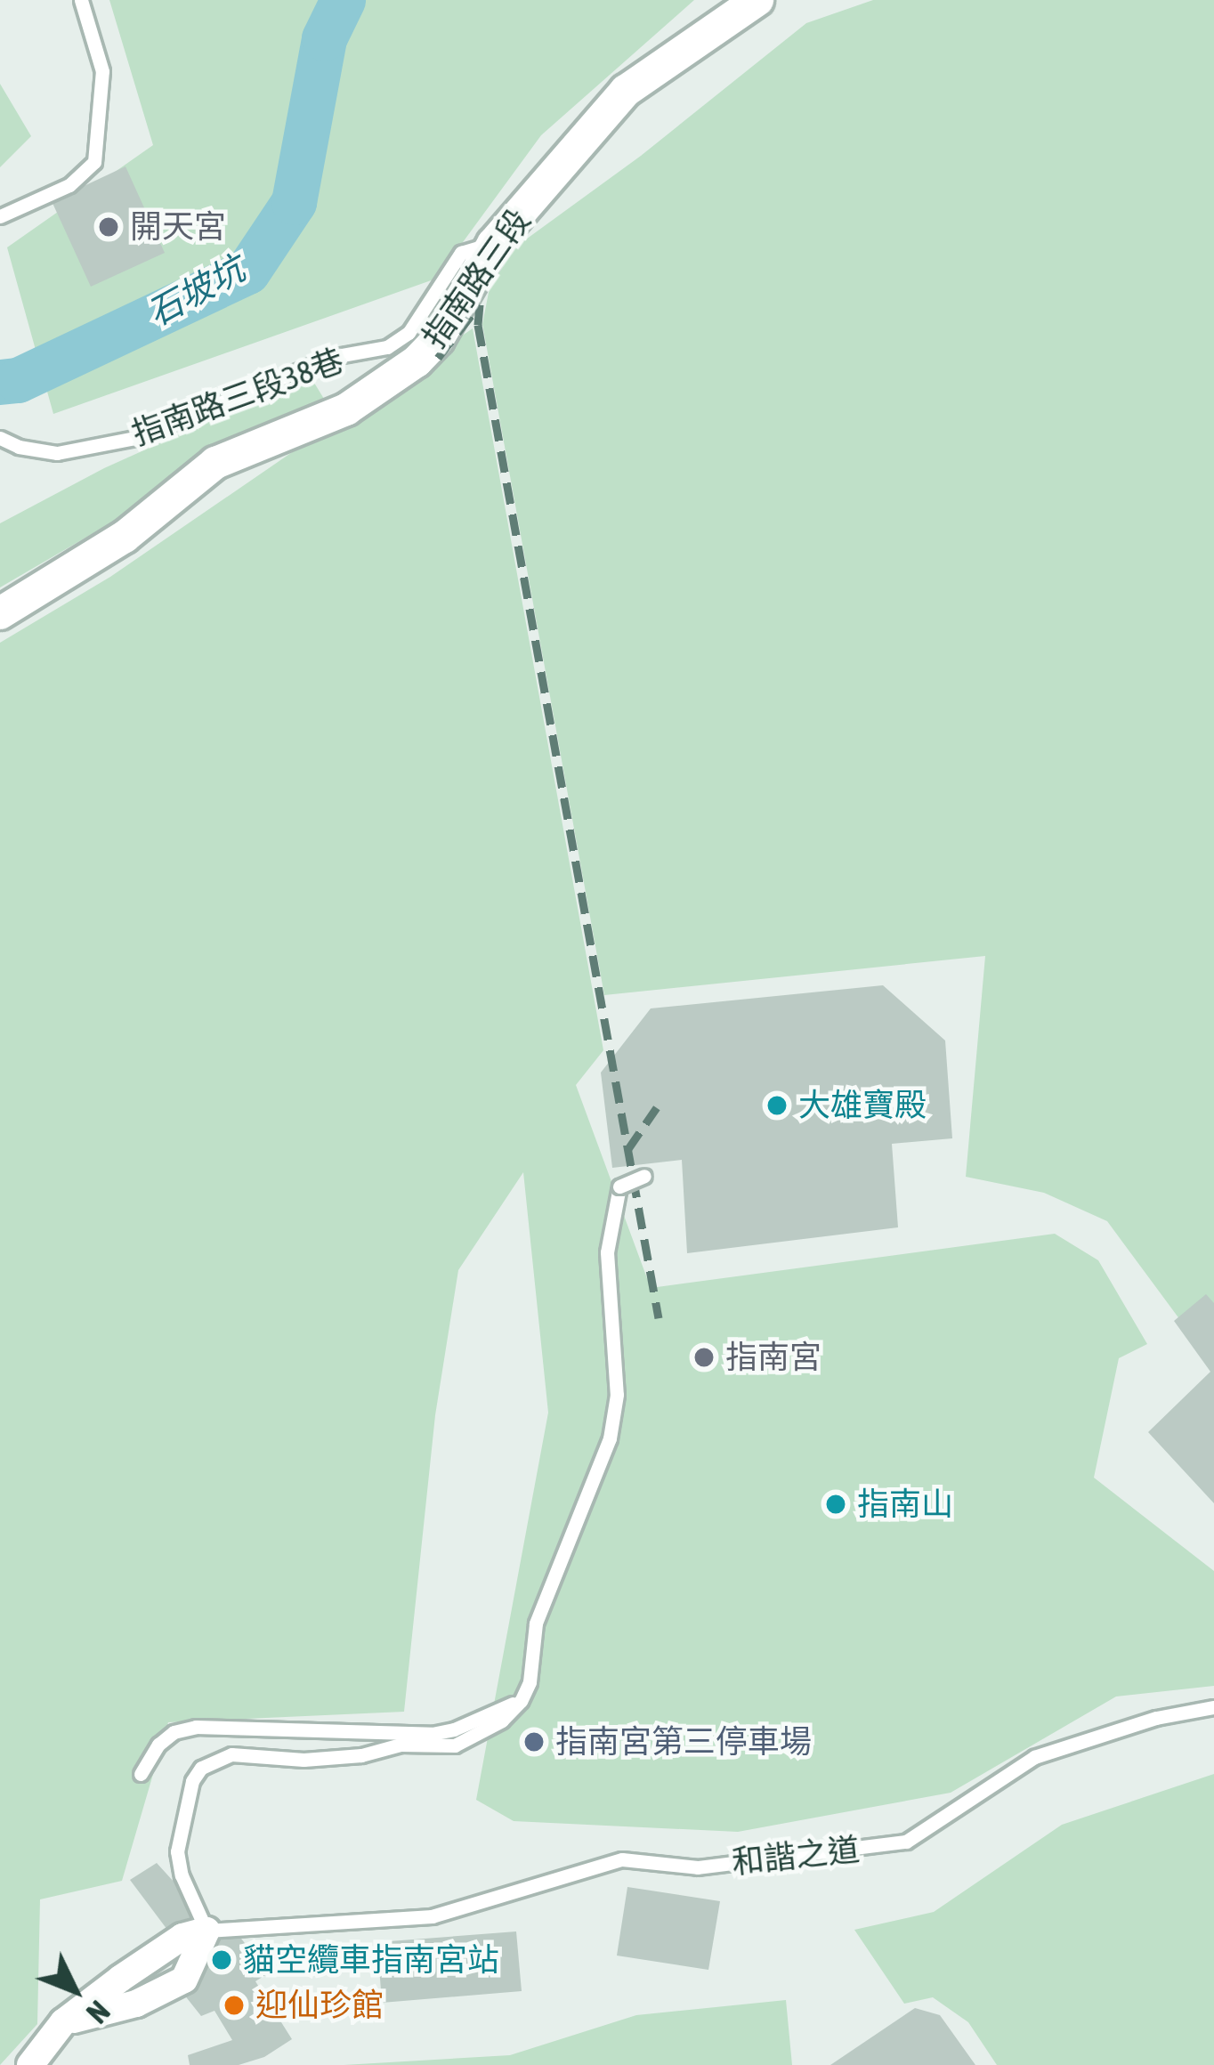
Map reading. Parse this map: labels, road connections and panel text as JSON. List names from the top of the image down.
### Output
{
  "streets": {
    "street": ["指南路三段"],
    "lane": ["指南路三段38巷", "和諧之道"]
  },
  "crossings": [
    ["指南路三段", "指南路三段38巷"]
  ],
  "water": ["石坡坑"],
  "places": [
    "開天宮",
    "大雄寶殿",
    "指南宮",
    "指南山",
    "指南宮第三停車場",
    "貓空纜車指南宮站",
    "迎仙珍館"
  ],
  "north": "bottom right"
}
